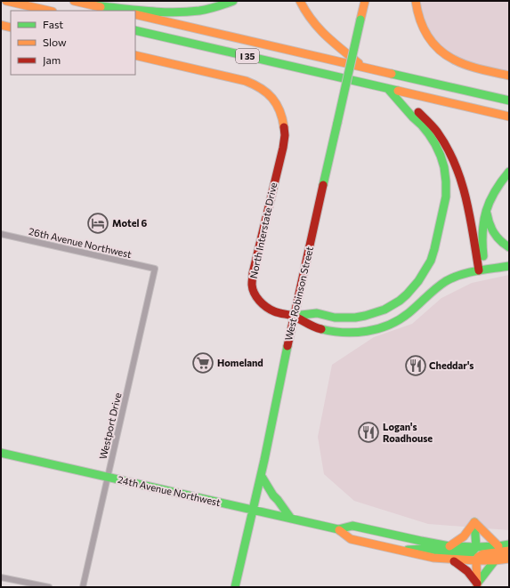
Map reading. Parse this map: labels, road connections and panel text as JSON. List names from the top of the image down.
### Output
{
  "streets": {
    "main road": [
      "I 35",
      "North Interstate Drive",
      "West Robinson Street",
      "24th Avenue Northwest"
    ],
    "street": ["26th Avenue Northwest", "Westport Drive"]
  },
  "crossings": [
    ["North Interstate Drive", "West Robinson Street"],
    ["26th Avenue Northwest", "Westport Drive"],
    ["West Robinson Street", "24th Avenue Northwest"],
    ["Westport Drive", "24th Avenue Northwest"]
  ],
  "places": {
    "hotel": ["Motel 6"],
    "supermarket": ["Homeland"],
    "restaurant": ["Cheddar's", "Logan's Roadhouse"]
  },
  "legend": ["Fast", "Slow", "Jam"]
}
